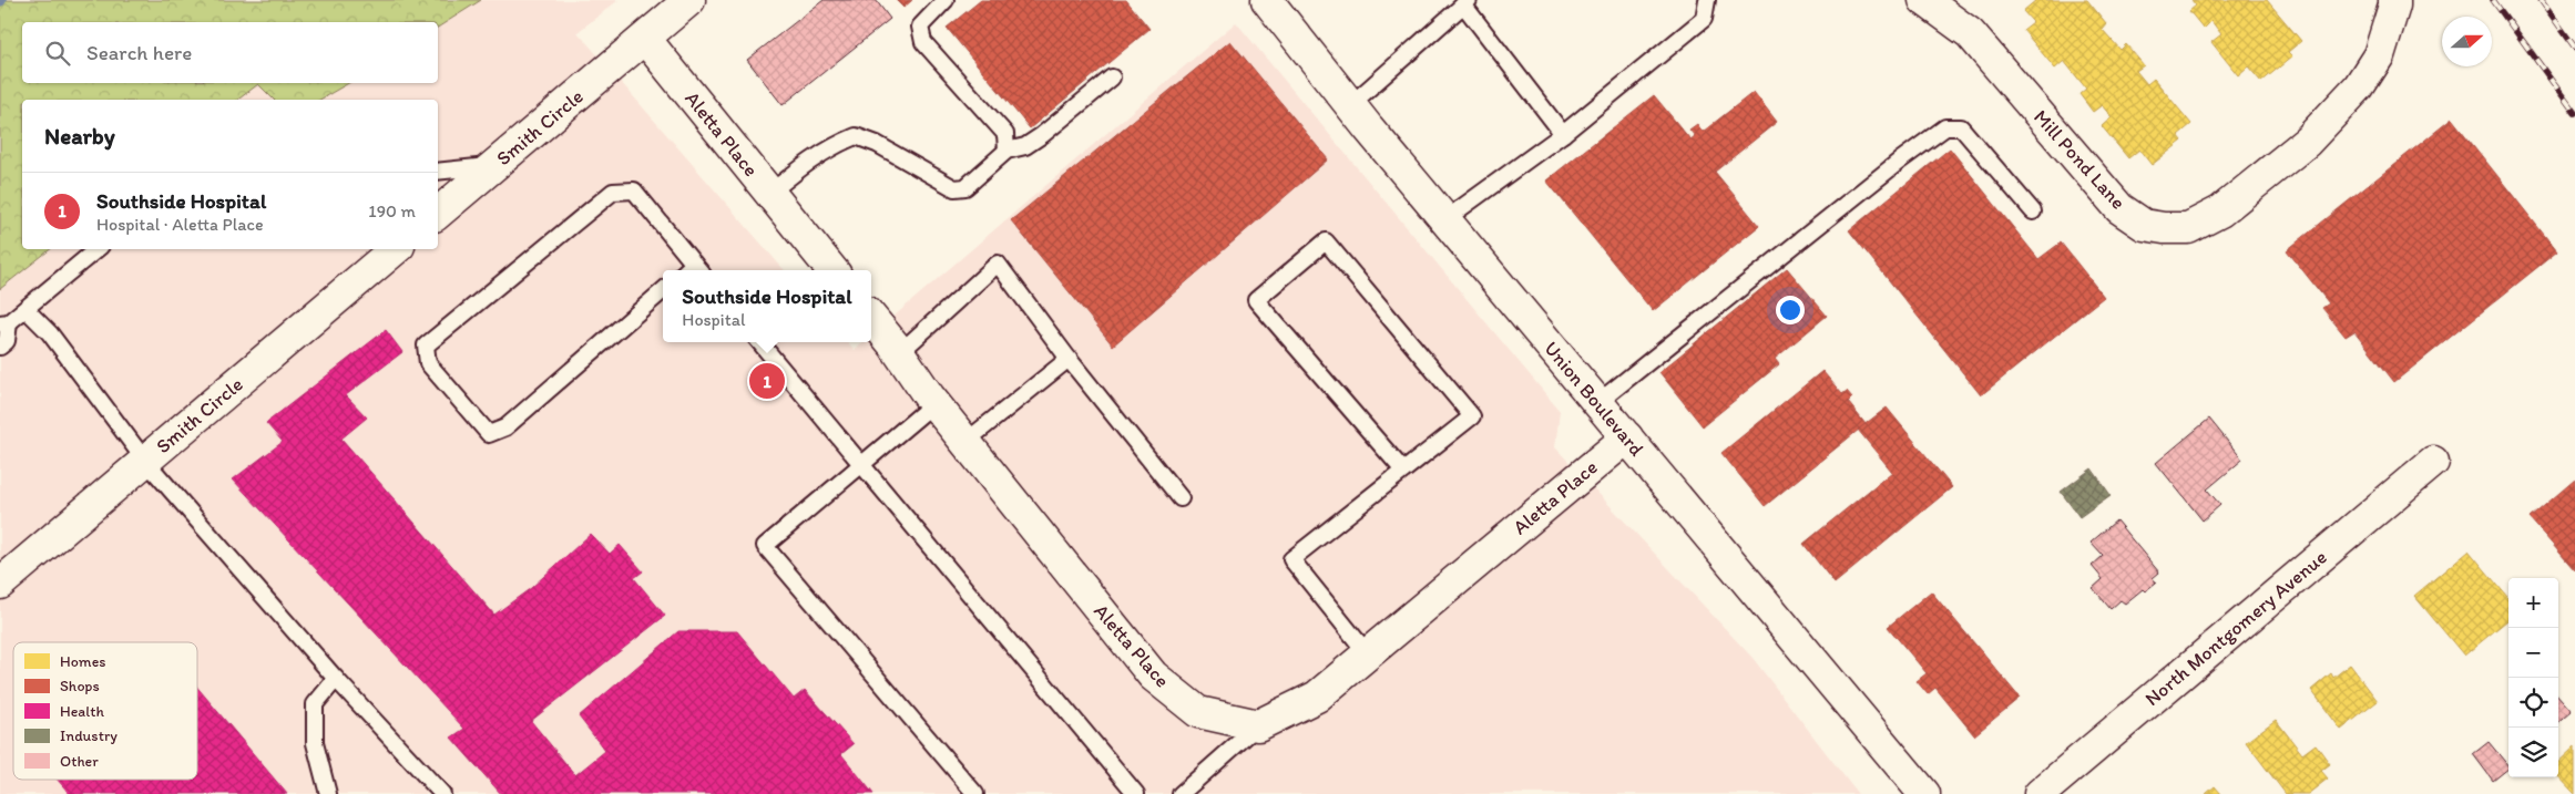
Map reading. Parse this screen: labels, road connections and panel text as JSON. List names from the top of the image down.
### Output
{
  "streets": {
    "street": [
      "Smith Circle",
      "Aletta Place",
      "Mill Pond Lane",
      "Union Boulevard",
      "North Montgomery Avenue"
    ]
  },
  "crossings": [
    ["Smith Circle", "Aletta Place"],
    ["Aletta Place", "Union Boulevard"]
  ],
  "legend": [
    "Homes",
    "Shops",
    "Health",
    "Industry",
    "Other"
  ],
  "north": "right",
  "page": {
    "search": "Search here",
    "heading": "Nearby",
    "list": [
      {
        "mark": "1",
        "name": "Southside Hospital",
        "note": "Hospital · Aletta Place",
        "value": "190 m"
      }
    ],
    "popup": ["Southside Hospital", "Hospital"],
    "pins": "1",
    "map_buttons": ["+", "−"]
  }
}
